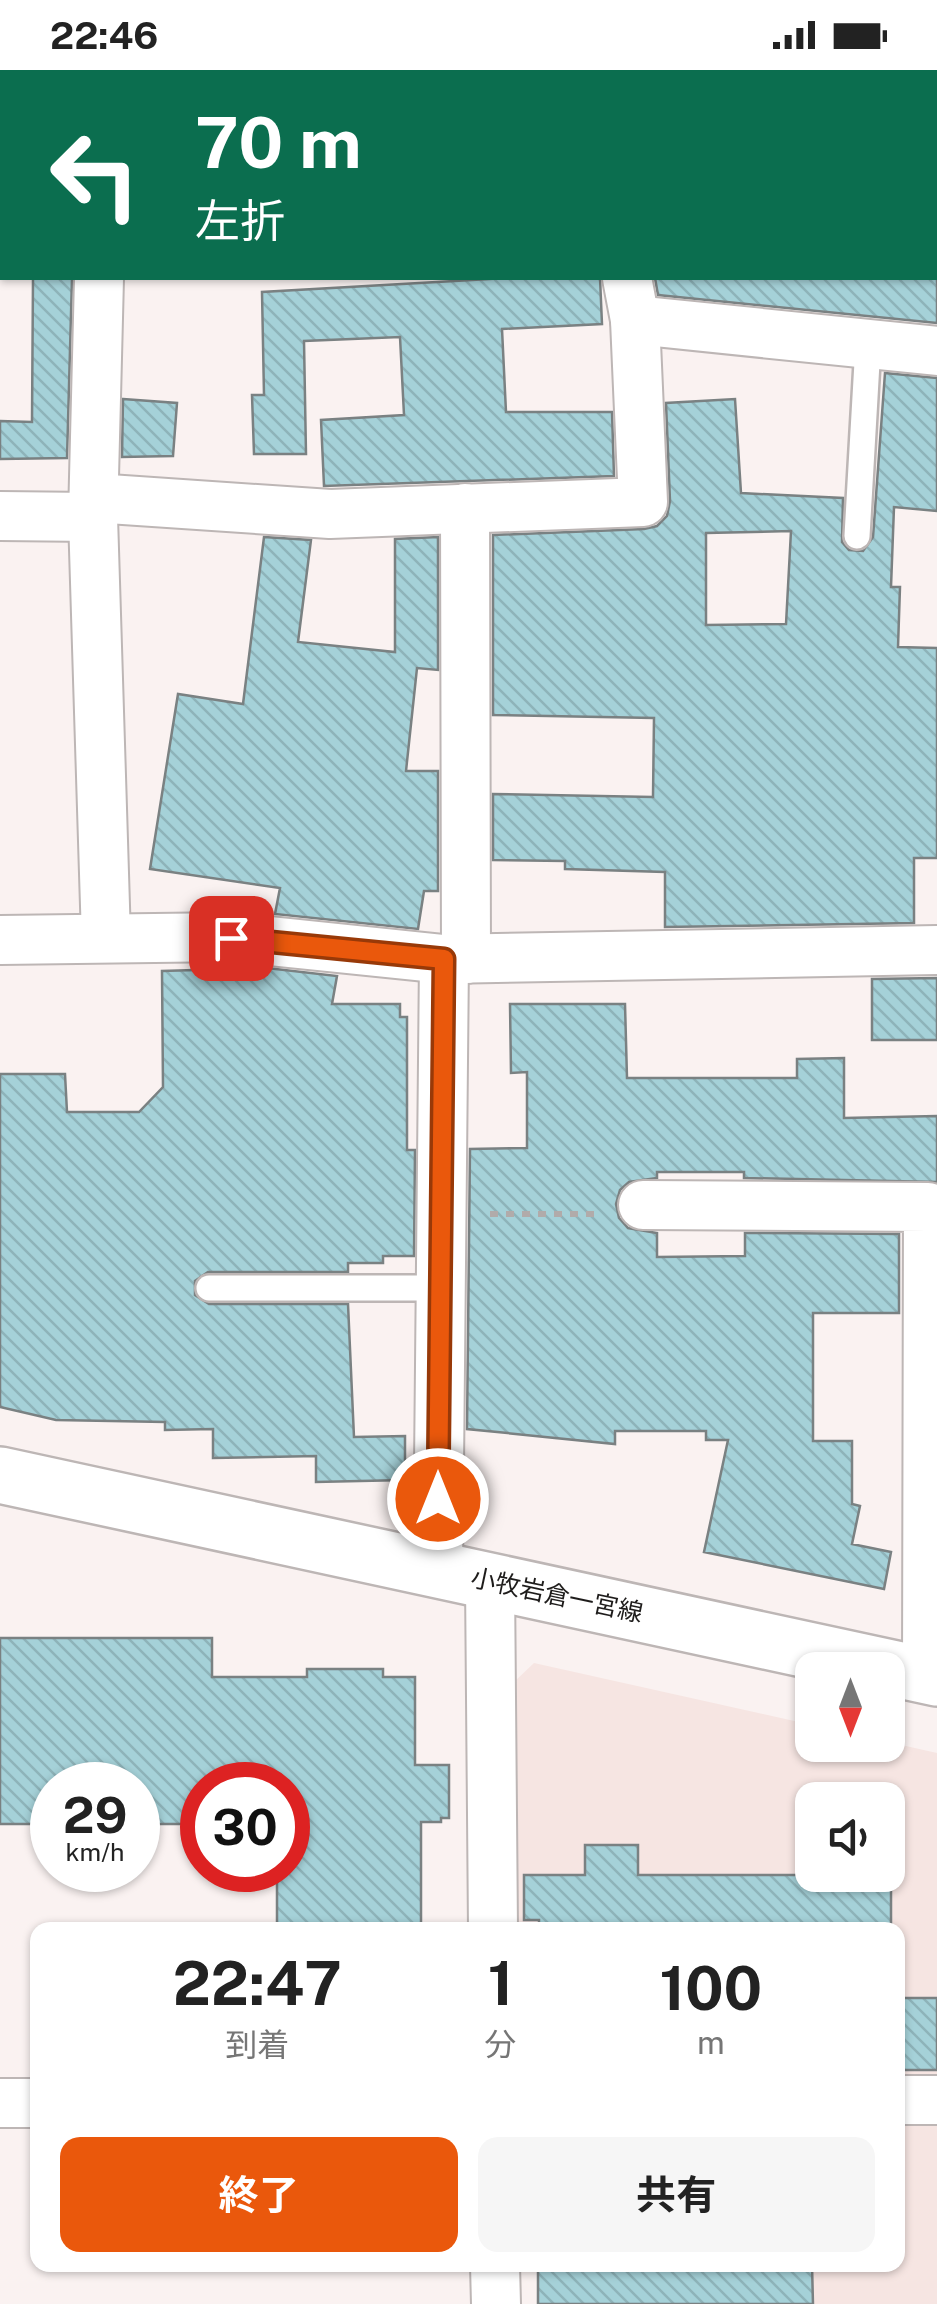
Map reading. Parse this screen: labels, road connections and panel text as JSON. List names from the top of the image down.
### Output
{
  "streets": {
    "main road": ["小牧岩倉一宮線"]
  },
  "north": "bottom",
  "page": {
    "status": "22:46",
    "turn": ["70 m", "左折"],
    "speed": "29 km/h",
    "limit": "30",
    "eta": [
      "22:47",
      "到着",
      "1",
      "分",
      "100",
      "m"
    ],
    "buttons": ["終了", "共有"]
  }
}
